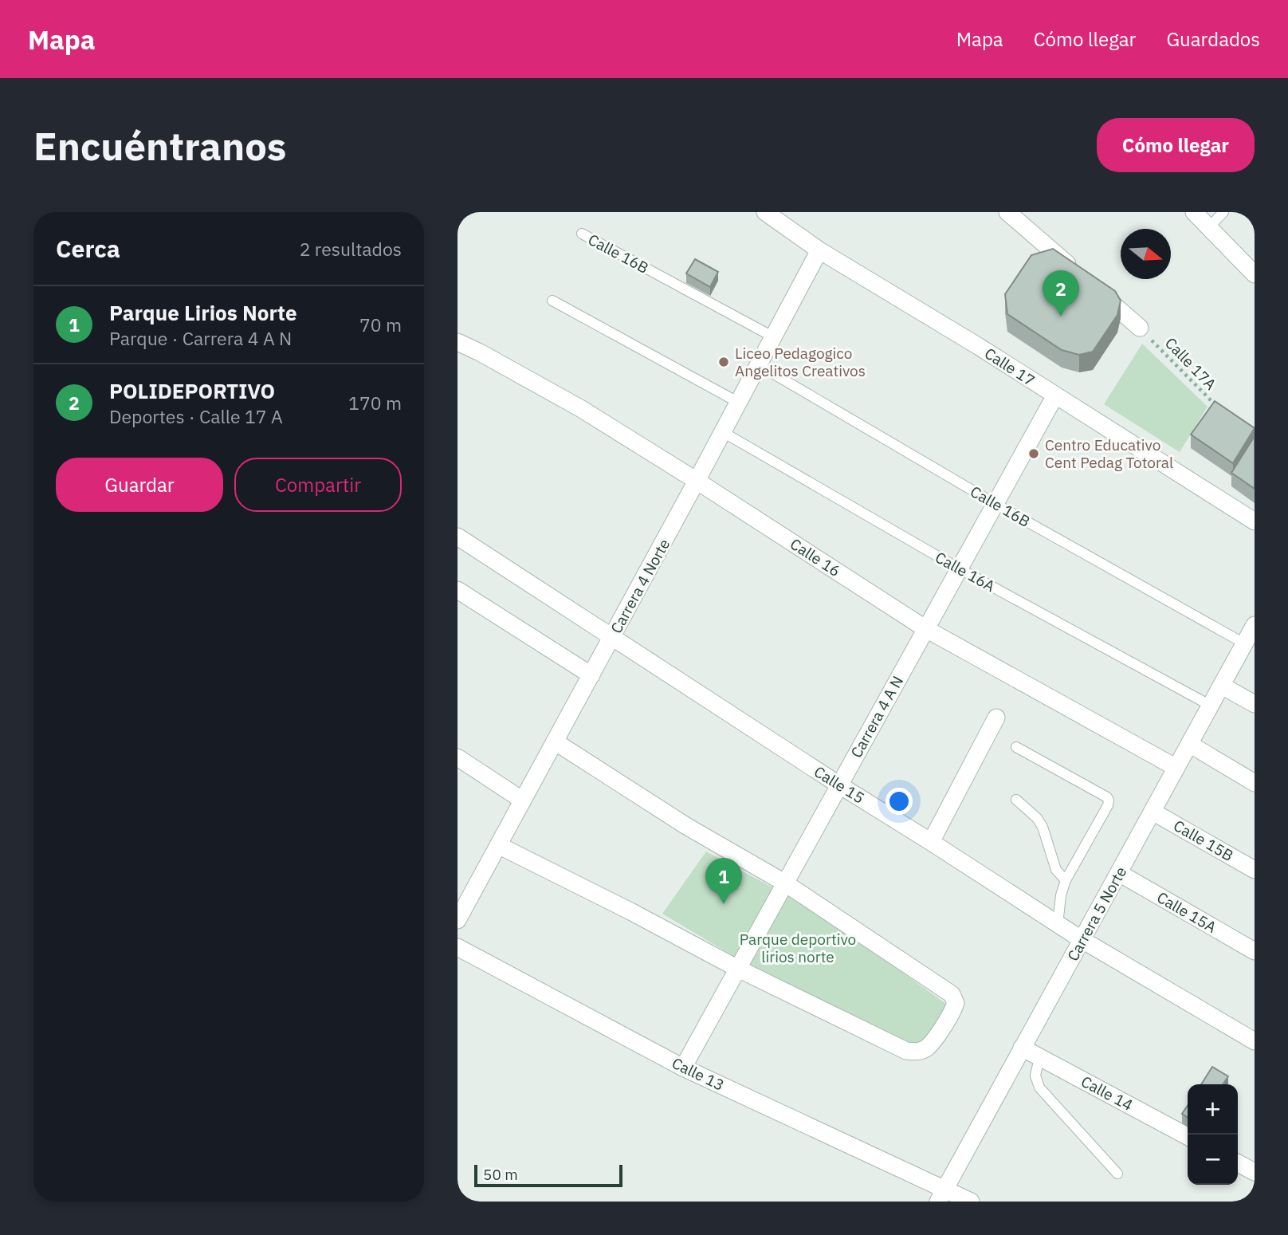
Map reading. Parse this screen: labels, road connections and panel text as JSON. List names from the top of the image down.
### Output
{
  "streets": {
    "street": [
      "Calle 17",
      "Calle 16",
      "Carrera 4 Norte",
      "Carrera 4 A N",
      "Calle 15",
      "Calle 15B",
      "Calle 15A",
      "Carrera 5 Norte",
      "Calle 13",
      "Calle 14"
    ],
    "lane": ["Calle 16B", "Calle 16A"],
    "path": ["Calle 17A"]
  },
  "crossings": [
    ["Calle 16B", "Carrera 4 Norte"],
    ["Calle 16B", "Carrera 4 A N"],
    ["Calle 16B", "Carrera 5 Norte"],
    ["Calle 17", "Carrera 4 Norte"],
    ["Calle 17", "Carrera 4 A N"],
    ["Calle 16", "Carrera 4 Norte"],
    ["Calle 16", "Carrera 4 A N"],
    ["Calle 16", "Carrera 5 Norte"],
    ["Calle 16A", "Carrera 4 Norte"],
    ["Calle 16A", "Carrera 4 A N"],
    ["Calle 16A", "Carrera 5 Norte"],
    ["Carrera 4 Norte", "Calle 15"],
    ["Carrera 4 A N", "Calle 15"],
    ["Carrera 4 A N", "Calle 13"],
    ["Calle 15", "Carrera 5 Norte"],
    ["Calle 15B", "Carrera 5 Norte"],
    ["Calle 15A", "Carrera 5 Norte"],
    ["Carrera 5 Norte", "Calle 13"],
    ["Carrera 5 Norte", "Calle 14"]
  ],
  "parks": ["Parque deportivo lirios norte"],
  "places": ["Liceo Pedagogico Angelitos Creativos", "Centro Educativo Cent Pedag Totoral"],
  "scale_bar": "50 m",
  "north": "right",
  "page": {
    "header": "Mapa",
    "nav": ["Mapa", "Cómo llegar", "Guardados"],
    "buttons": [
      "Cómo llegar",
      ["Guardar", "Compartir"]
    ],
    "title": "Encuéntranos",
    "heading": ["Cerca", "2 resultados"],
    "pins": ["2", "1"],
    "list": [
      {
        "mark": "1",
        "name": "Parque Lirios Norte",
        "note": "Parque · Carrera 4 A N",
        "value": "70 m"
      },
      {
        "mark": "2",
        "name": "POLIDEPORTIVO",
        "note": "Deportes · Calle 17 A",
        "value": "170 m"
      }
    ],
    "map_buttons": ["+", "−"],
    "scale": "50 m"
  }
}
